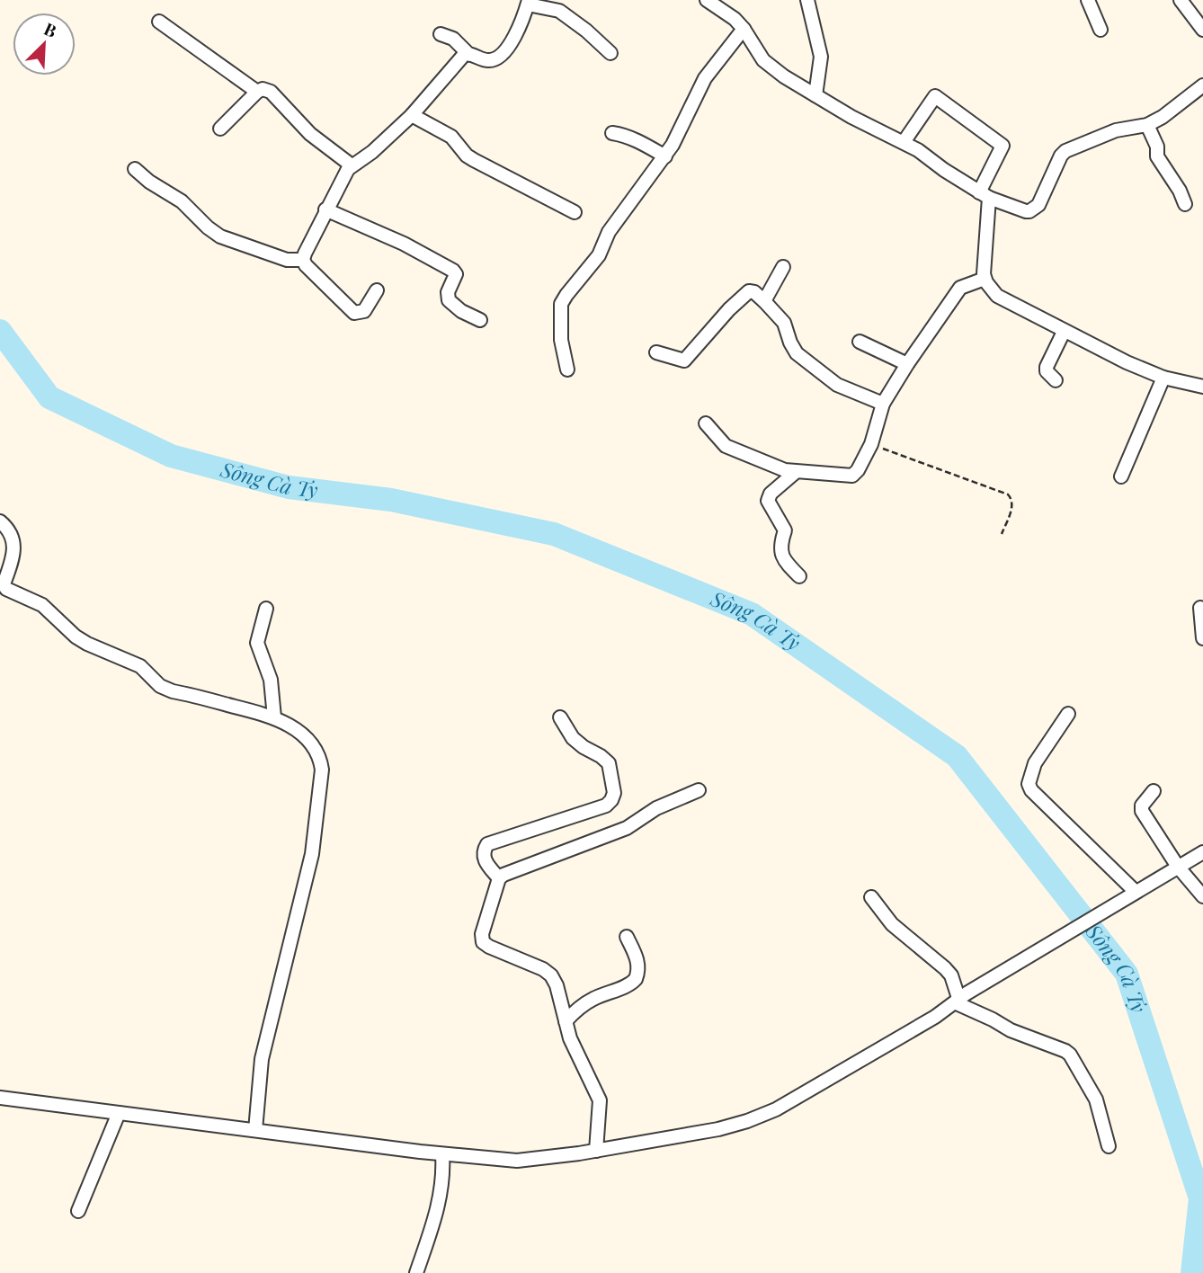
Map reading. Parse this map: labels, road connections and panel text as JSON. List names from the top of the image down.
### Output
{
  "water": ["Sông Cà Ty"],
  "north": "top right"
}
